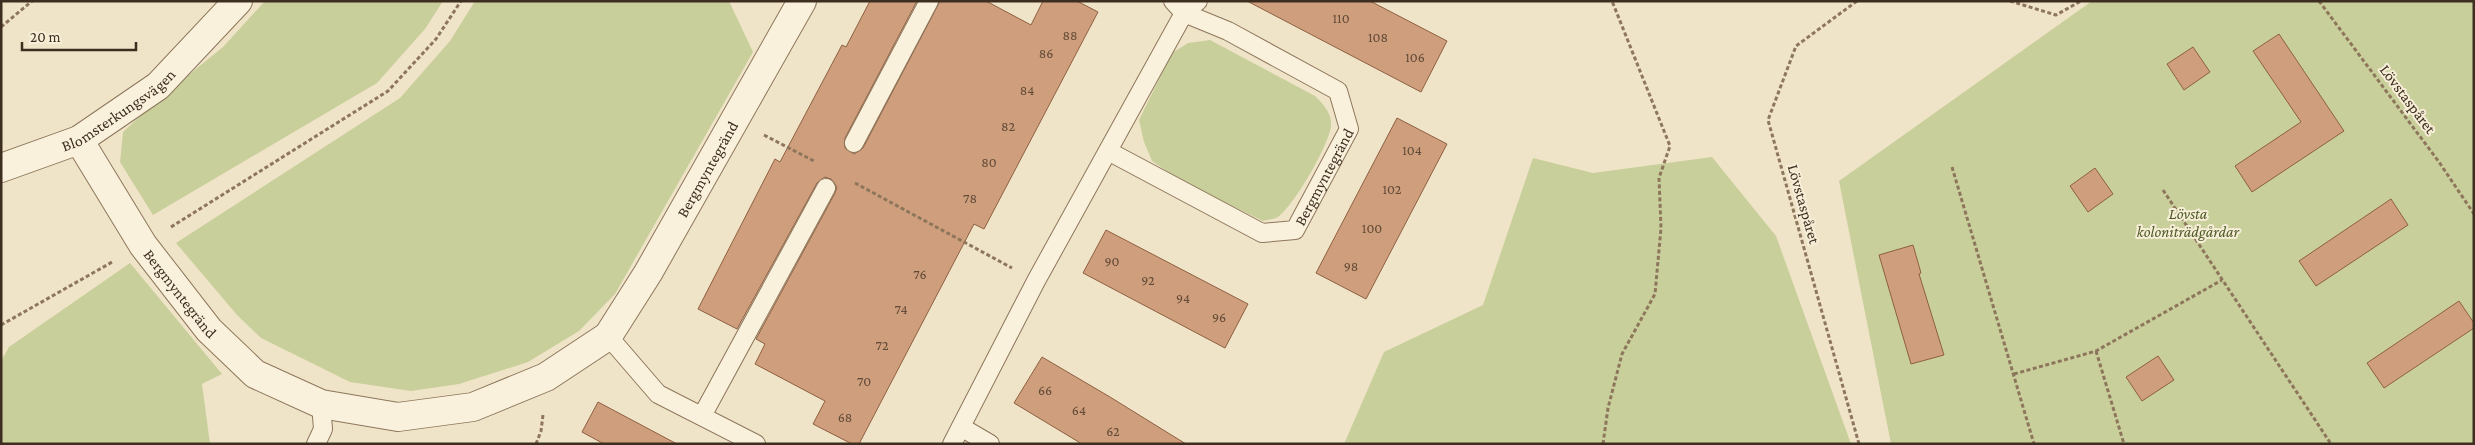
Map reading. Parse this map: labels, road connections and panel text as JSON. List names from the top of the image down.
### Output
{
  "streets": {
    "street": ["Blomsterkungsvägen", "Bergmyntegränd"],
    "path": ["Lövstaspåret"]
  },
  "crossings": [
    ["Blomsterkungsvägen", "Bergmyntegränd"]
  ],
  "parks": ["Lövsta koloniträdgårdar"],
  "house_numbers": [
    "110",
    "88",
    "108",
    "86",
    "106",
    "84",
    "82",
    "104",
    "80",
    "102",
    "78",
    "100",
    "90",
    "98",
    "76",
    "92",
    "94",
    "74",
    "96",
    "72",
    "70",
    "66",
    "64",
    "68",
    "62"
  ],
  "scale_bar": "20 m"
}
